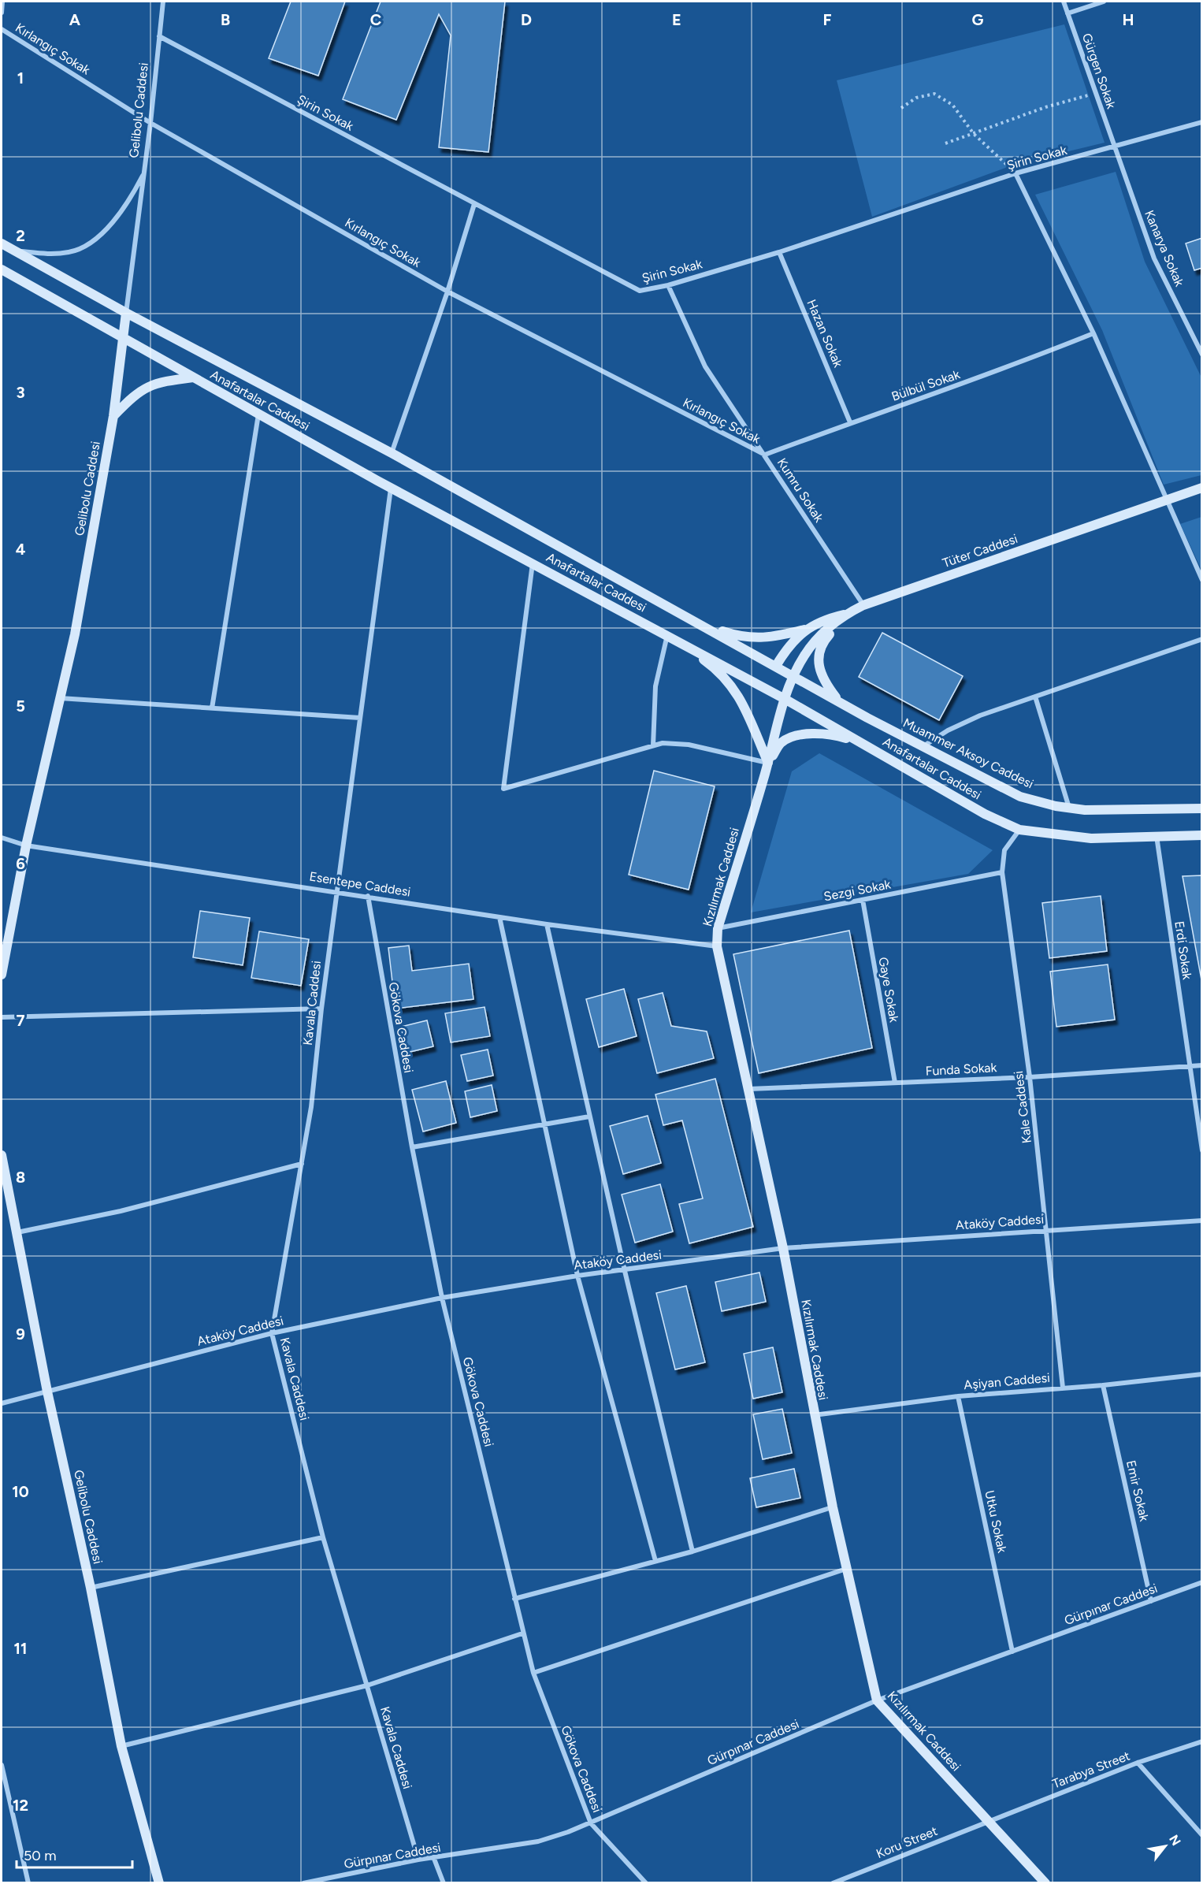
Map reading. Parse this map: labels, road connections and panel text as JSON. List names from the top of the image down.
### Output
{
  "streets": {
    "street": [
      "Kırlangıç Sokak",
      "Gürgen Sokak",
      "Gelibolu Caddesi",
      "Şirin Sokak",
      "Kanarya Sokak",
      "Hazan Sokak",
      "Bülbül Sokak",
      "Anafartalar Caddesi",
      "Kumru Sokak",
      "Tüter Caddesi",
      "Muammer Aksoy Caddesi",
      "Kızılırmak Caddesi",
      "Esentepe Caddesi",
      "Sezgi Sokak",
      "Erdi Sokak",
      "Gaye Sokak",
      "Kavala Caddesi",
      "Gökova Caddesi",
      "Funda Sokak",
      "Kale Caddesi",
      "Ataköy Caddesi",
      "Aşiyan Caddesi",
      "Emir Sokak",
      "Utku Sokak",
      "Gürpınar Caddesi",
      "Tarabya Street",
      "Koru Street"
    ]
  },
  "crossings": [
    ["Kırlangıç Sokak", "Gelibolu Caddesi"],
    ["Kırlangıç Sokak", "Bülbül Sokak"],
    ["Kırlangıç Sokak", "Kumru Sokak"],
    ["Gürgen Sokak", "Şirin Sokak"],
    ["Gürgen Sokak", "Kanarya Sokak"],
    ["Gelibolu Caddesi", "Şirin Sokak"],
    ["Gelibolu Caddesi", "Anafartalar Caddesi"],
    ["Gelibolu Caddesi", "Esentepe Caddesi"],
    ["Gelibolu Caddesi", "Ataköy Caddesi"],
    ["Şirin Sokak", "Kanarya Sokak"],
    ["Şirin Sokak", "Hazan Sokak"],
    ["Şirin Sokak", "Kumru Sokak"],
    ["Hazan Sokak", "Bülbül Sokak"],
    ["Bülbül Sokak", "Kumru Sokak"],
    ["Anafartalar Caddesi", "Tüter Caddesi"],
    ["Anafartalar Caddesi", "Muammer Aksoy Caddesi"],
    ["Anafartalar Caddesi", "Erdi Sokak"],
    ["Anafartalar Caddesi", "Kavala Caddesi"],
    ["Anafartalar Caddesi", "Kale Caddesi"],
    ["Kumru Sokak", "Tüter Caddesi"],
    ["Tüter Caddesi", "Muammer Aksoy Caddesi"],
    ["Tüter Caddesi", "Kızılırmak Caddesi"],
    ["Kızılırmak Caddesi", "Esentepe Caddesi"],
    ["Kızılırmak Caddesi", "Sezgi Sokak"],
    ["Kızılırmak Caddesi", "Funda Sokak"],
    ["Kızılırmak Caddesi", "Ataköy Caddesi"],
    ["Kızılırmak Caddesi", "Aşiyan Caddesi"],
    ["Kızılırmak Caddesi", "Gürpınar Caddesi"],
    ["Kızılırmak Caddesi", "Tarabya Street"],
    ["Kızılırmak Caddesi", "Koru Street"],
    ["Esentepe Caddesi", "Kavala Caddesi"],
    ["Esentepe Caddesi", "Gökova Caddesi"],
    ["Sezgi Sokak", "Gaye Sokak"],
    ["Sezgi Sokak", "Kale Caddesi"],
    ["Erdi Sokak", "Funda Sokak"],
    ["Gaye Sokak", "Funda Sokak"],
    ["Kavala Caddesi", "Ataköy Caddesi"],
    ["Kavala Caddesi", "Gürpınar Caddesi"],
    ["Gökova Caddesi", "Ataköy Caddesi"],
    ["Gökova Caddesi", "Gürpınar Caddesi"],
    ["Funda Sokak", "Kale Caddesi"],
    ["Kale Caddesi", "Ataköy Caddesi"],
    ["Kale Caddesi", "Aşiyan Caddesi"],
    ["Aşiyan Caddesi", "Emir Sokak"],
    ["Aşiyan Caddesi", "Utku Sokak"],
    ["Emir Sokak", "Gürpınar Caddesi"],
    ["Utku Sokak", "Gürpınar Caddesi"],
    ["Tarabya Street", "Koru Street"]
  ],
  "scale_bar": "50 m",
  "north": "top right",
  "grid": {
    "columns": [
      "A",
      "B",
      "C",
      "D",
      "E",
      "F",
      "G",
      "H"
    ],
    "rows": [
      "1",
      "2",
      "3",
      "4",
      "5",
      "6",
      "7",
      "8",
      "9",
      "10",
      "11",
      "12"
    ]
  }
}
